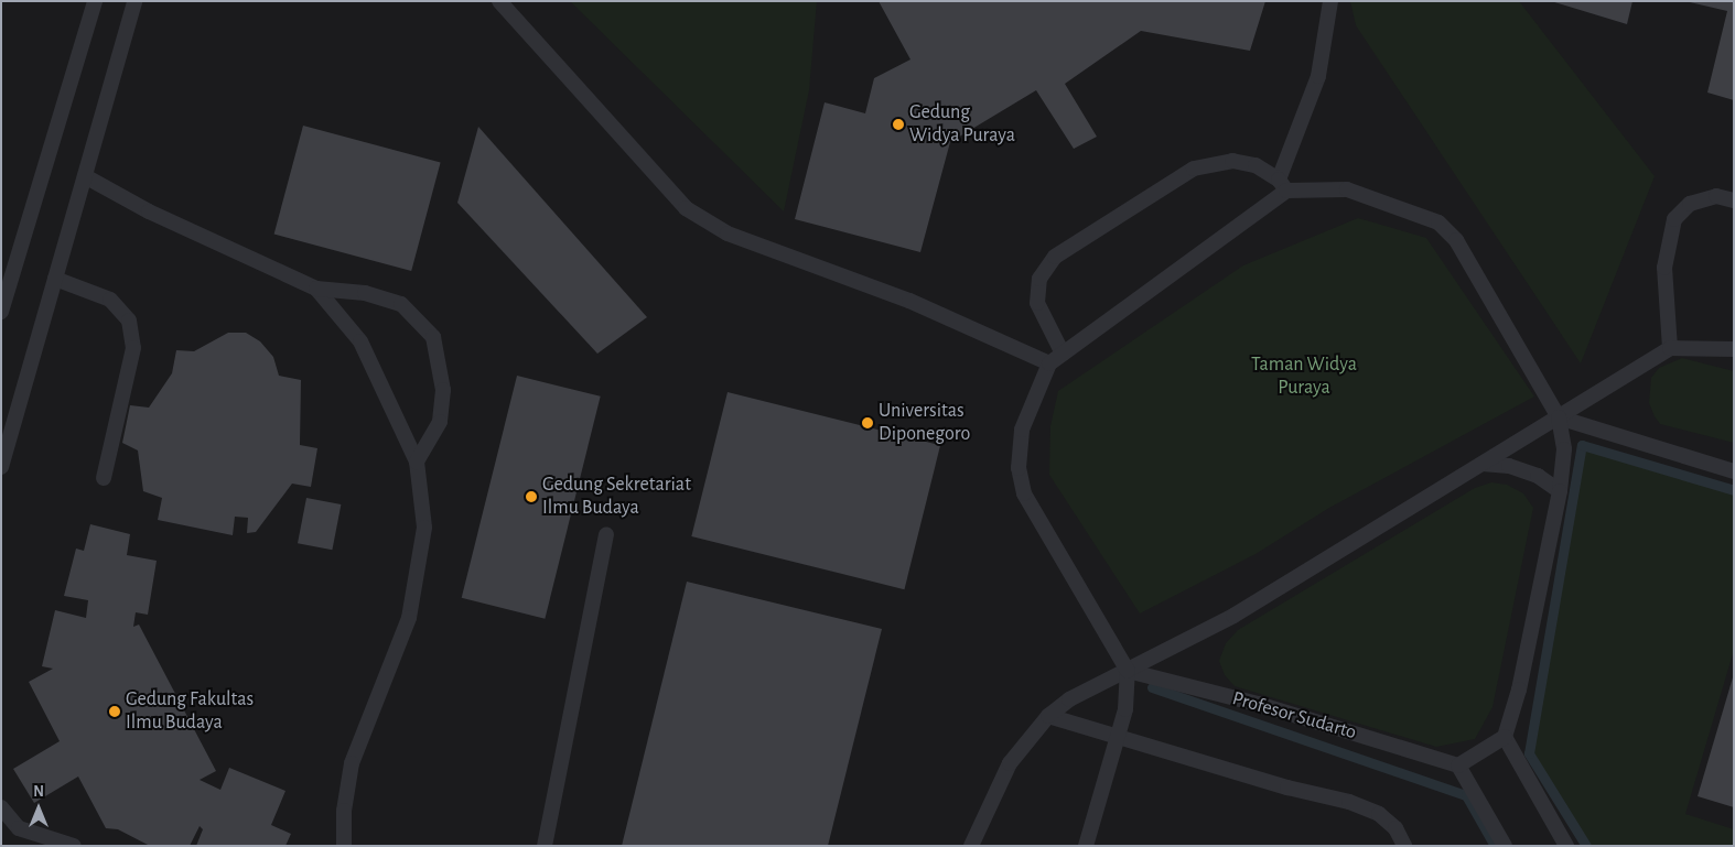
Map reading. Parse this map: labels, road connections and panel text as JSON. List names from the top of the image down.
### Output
{
  "streets": {
    "lane": ["Profesor Sudarto"]
  },
  "parks": ["Taman Widya Puraya"],
  "places": [
    "Gedung Widya Puraya",
    "Universitas Diponegoro",
    "Gedung Sekretariat Ilmu Budaya",
    "Gedung Fakultas Ilmu Budaya"
  ],
  "north": "top"
}
